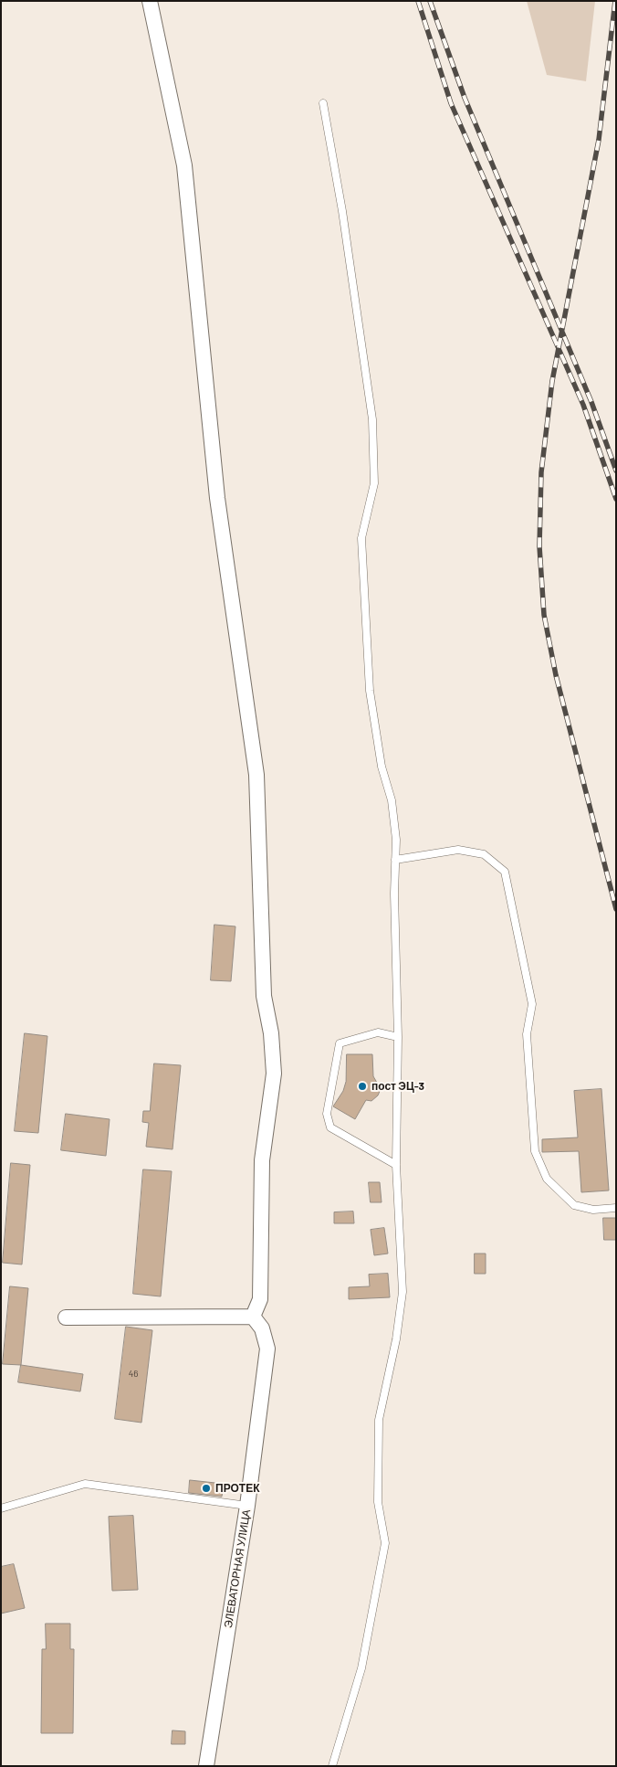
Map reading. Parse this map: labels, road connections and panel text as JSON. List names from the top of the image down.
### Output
{
  "streets": {
    "street": ["ЭЛЕВАТОРНАЯ УЛИЦА"]
  },
  "places": ["пост ЭЦ-3", "ПРОТЕК"],
  "house_numbers": ["46"]
}
